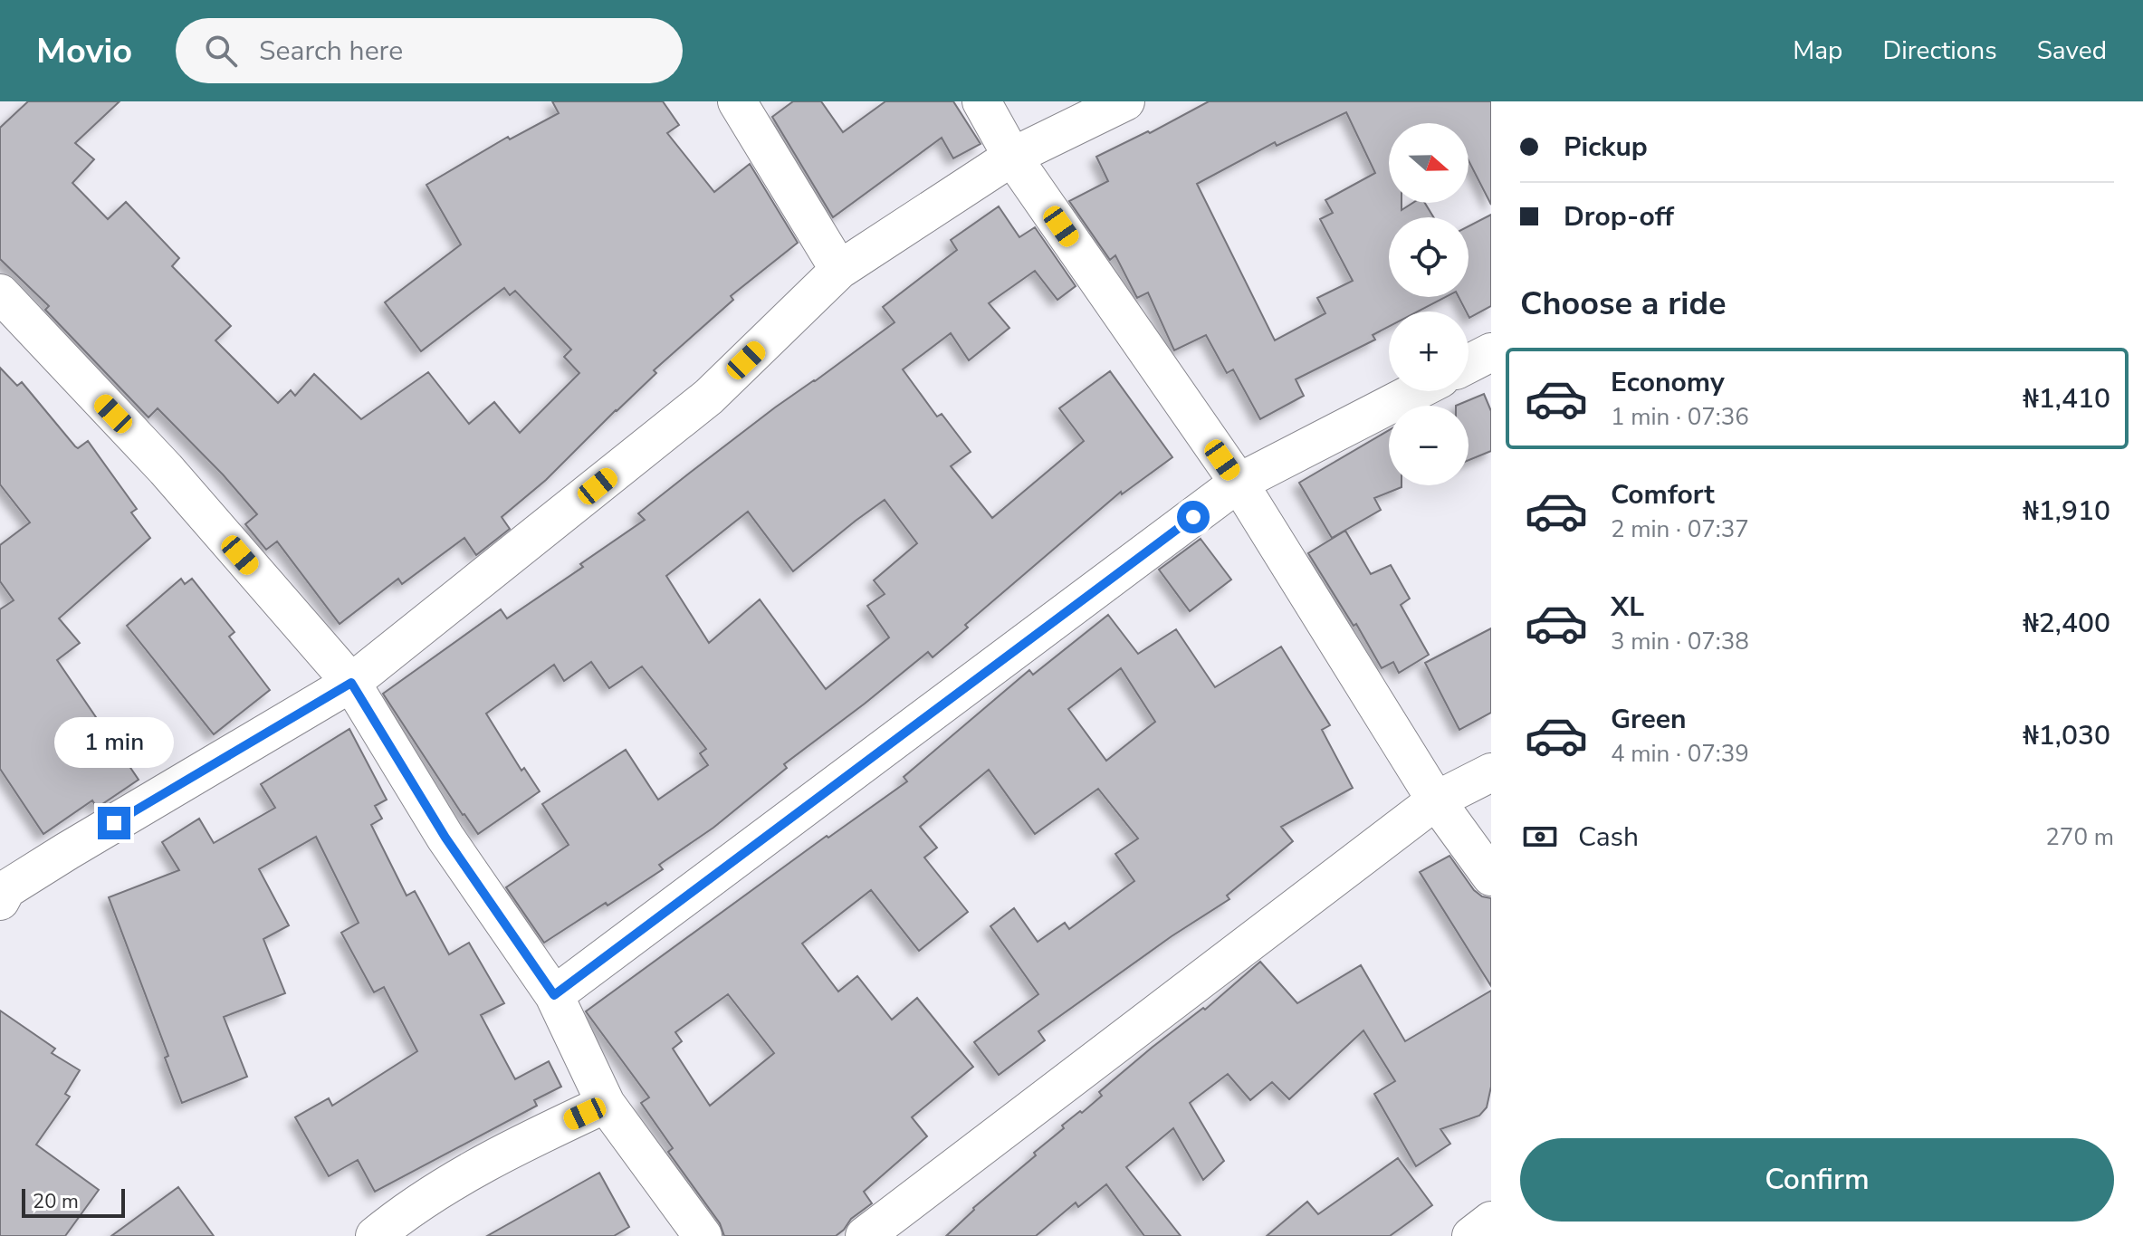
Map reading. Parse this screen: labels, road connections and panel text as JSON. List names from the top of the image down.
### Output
{
  "scale_bar": "20 m",
  "north": "right",
  "page": {
    "header": "Movio",
    "search": "Search here",
    "nav": ["Map", "Directions", "Saved"],
    "banner": ["Pickup", "Drop-off"],
    "map_buttons": ["+", "−"],
    "heading": "Choose a ride",
    "list": [
      {
        "name": "Economy",
        "note": "1 min · 07:36",
        "value": "₦1,410"
      },
      {
        "name": "Comfort",
        "note": "2 min · 07:37",
        "value": "₦1,910"
      },
      {
        "name": "XL",
        "note": "3 min · 07:38",
        "value": "₦2,400"
      },
      {
        "name": "Green",
        "note": "4 min · 07:39",
        "value": "₦1,030"
      }
    ],
    "bubble": "1 min",
    "pay": ["Cash", "270 m"],
    "buttons": "Confirm",
    "scale": "20 m"
  }
}
